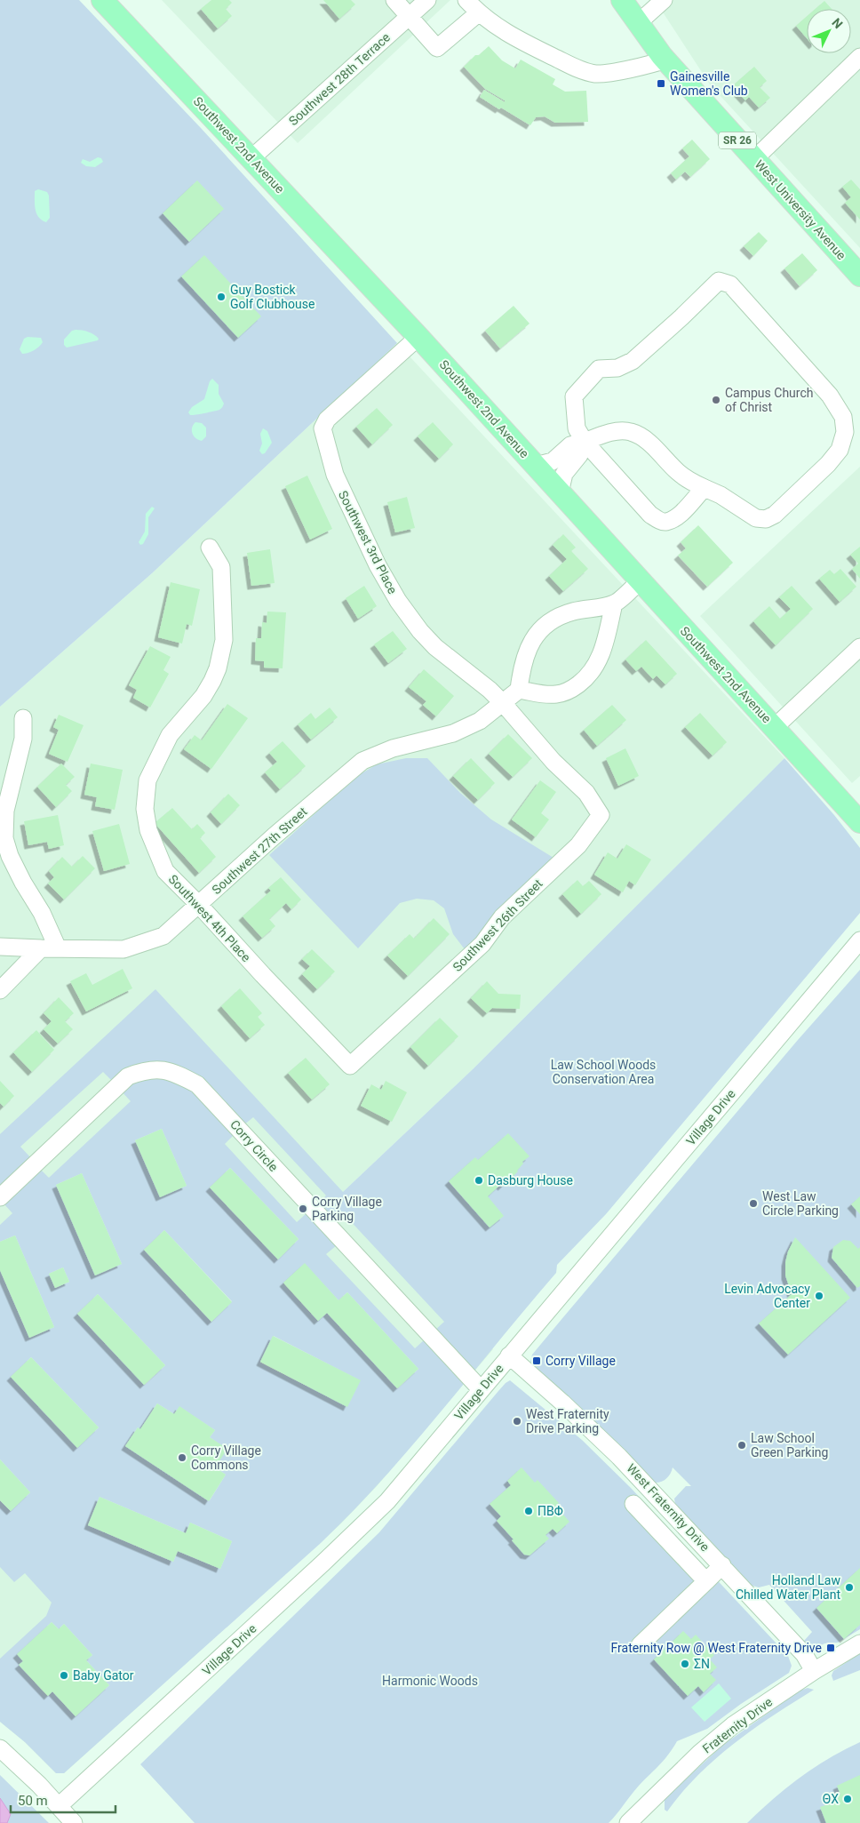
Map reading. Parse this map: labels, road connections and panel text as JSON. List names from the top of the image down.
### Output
{
  "streets": {
    "main road": ["SR 26", "Southwest 2nd Avenue", "West University Avenue"],
    "street": [
      "Southwest 28th Terrace",
      "Southwest 3rd Place",
      "Southwest 27th Street",
      "Southwest 4th Place",
      "Southwest 26th Street",
      "Village Drive",
      "Corry Circle",
      "West Fraternity Drive",
      "Fraternity Drive"
    ]
  },
  "crossings": [
    ["Southwest 28th Terrace", "Southwest 2nd Avenue"],
    ["Southwest 2nd Avenue", "Southwest 3rd Place"],
    ["Southwest 3rd Place", "Southwest 27th Street"],
    ["Southwest 3rd Place", "Southwest 26th Street"],
    ["Southwest 27th Street", "Southwest 4th Place"],
    ["Southwest 4th Place", "Southwest 26th Street"],
    ["Village Drive", "Corry Circle"],
    ["Village Drive", "West Fraternity Drive"],
    ["West Fraternity Drive", "Fraternity Drive"]
  ],
  "parks": ["Law School Woods Conservation Area", "Harmonic Woods"],
  "places": {
    "transit": ["Gainesville Women's Club", "Corry Village", "Fraternity Row @ West Fraternity Drive"],
    "other": [
      "Guy Bostick Golf Clubhouse",
      "Campus Church of Christ",
      "Dasburg House",
      "West Law Circle Parking",
      "Corry Village Parking",
      "Levin Advocacy Center",
      "West Fraternity Drive Parking",
      "Law School Green Parking",
      "Corry Village Commons",
      "ΠΒΦ",
      "Holland Law Chilled Water Plant",
      "ΣΝ",
      "Baby Gator",
      "ΘΧ"
    ]
  },
  "scale_bar": "50 m",
  "north": "top right"
}
